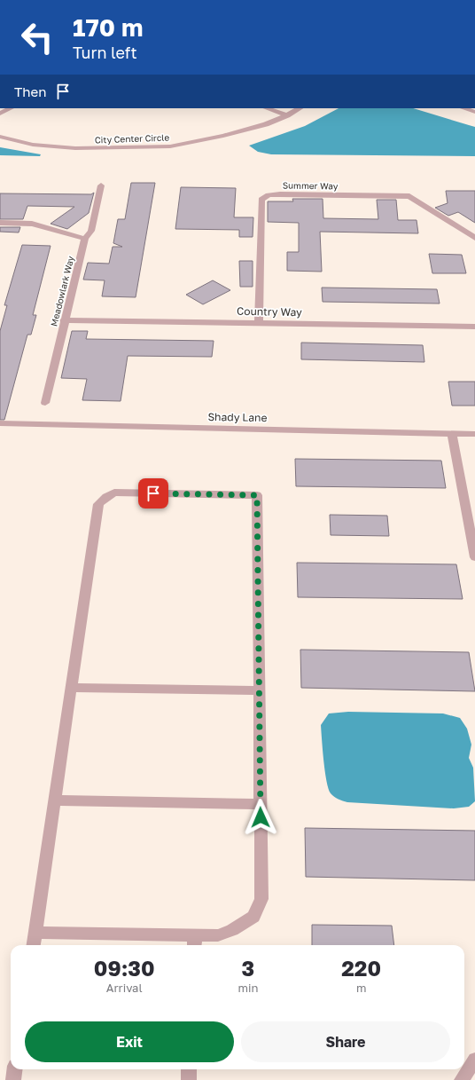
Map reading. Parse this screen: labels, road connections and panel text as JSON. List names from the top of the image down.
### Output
{
  "streets": {
    "street": [
      "City Center Circle",
      "Summer Way",
      "Meadowlark Way",
      "Country Way",
      "Shady Lane"
    ]
  },
  "crossings": [
    ["Summer Way", "Country Way"],
    ["Meadowlark Way", "Country Way"]
  ],
  "page": {
    "turn": ["170 m", "Turn left"],
    "then": "Then",
    "eta": [
      "09:30",
      "Arrival",
      "3",
      "min",
      "220",
      "m"
    ],
    "buttons": ["Exit", "Share"]
  }
}
